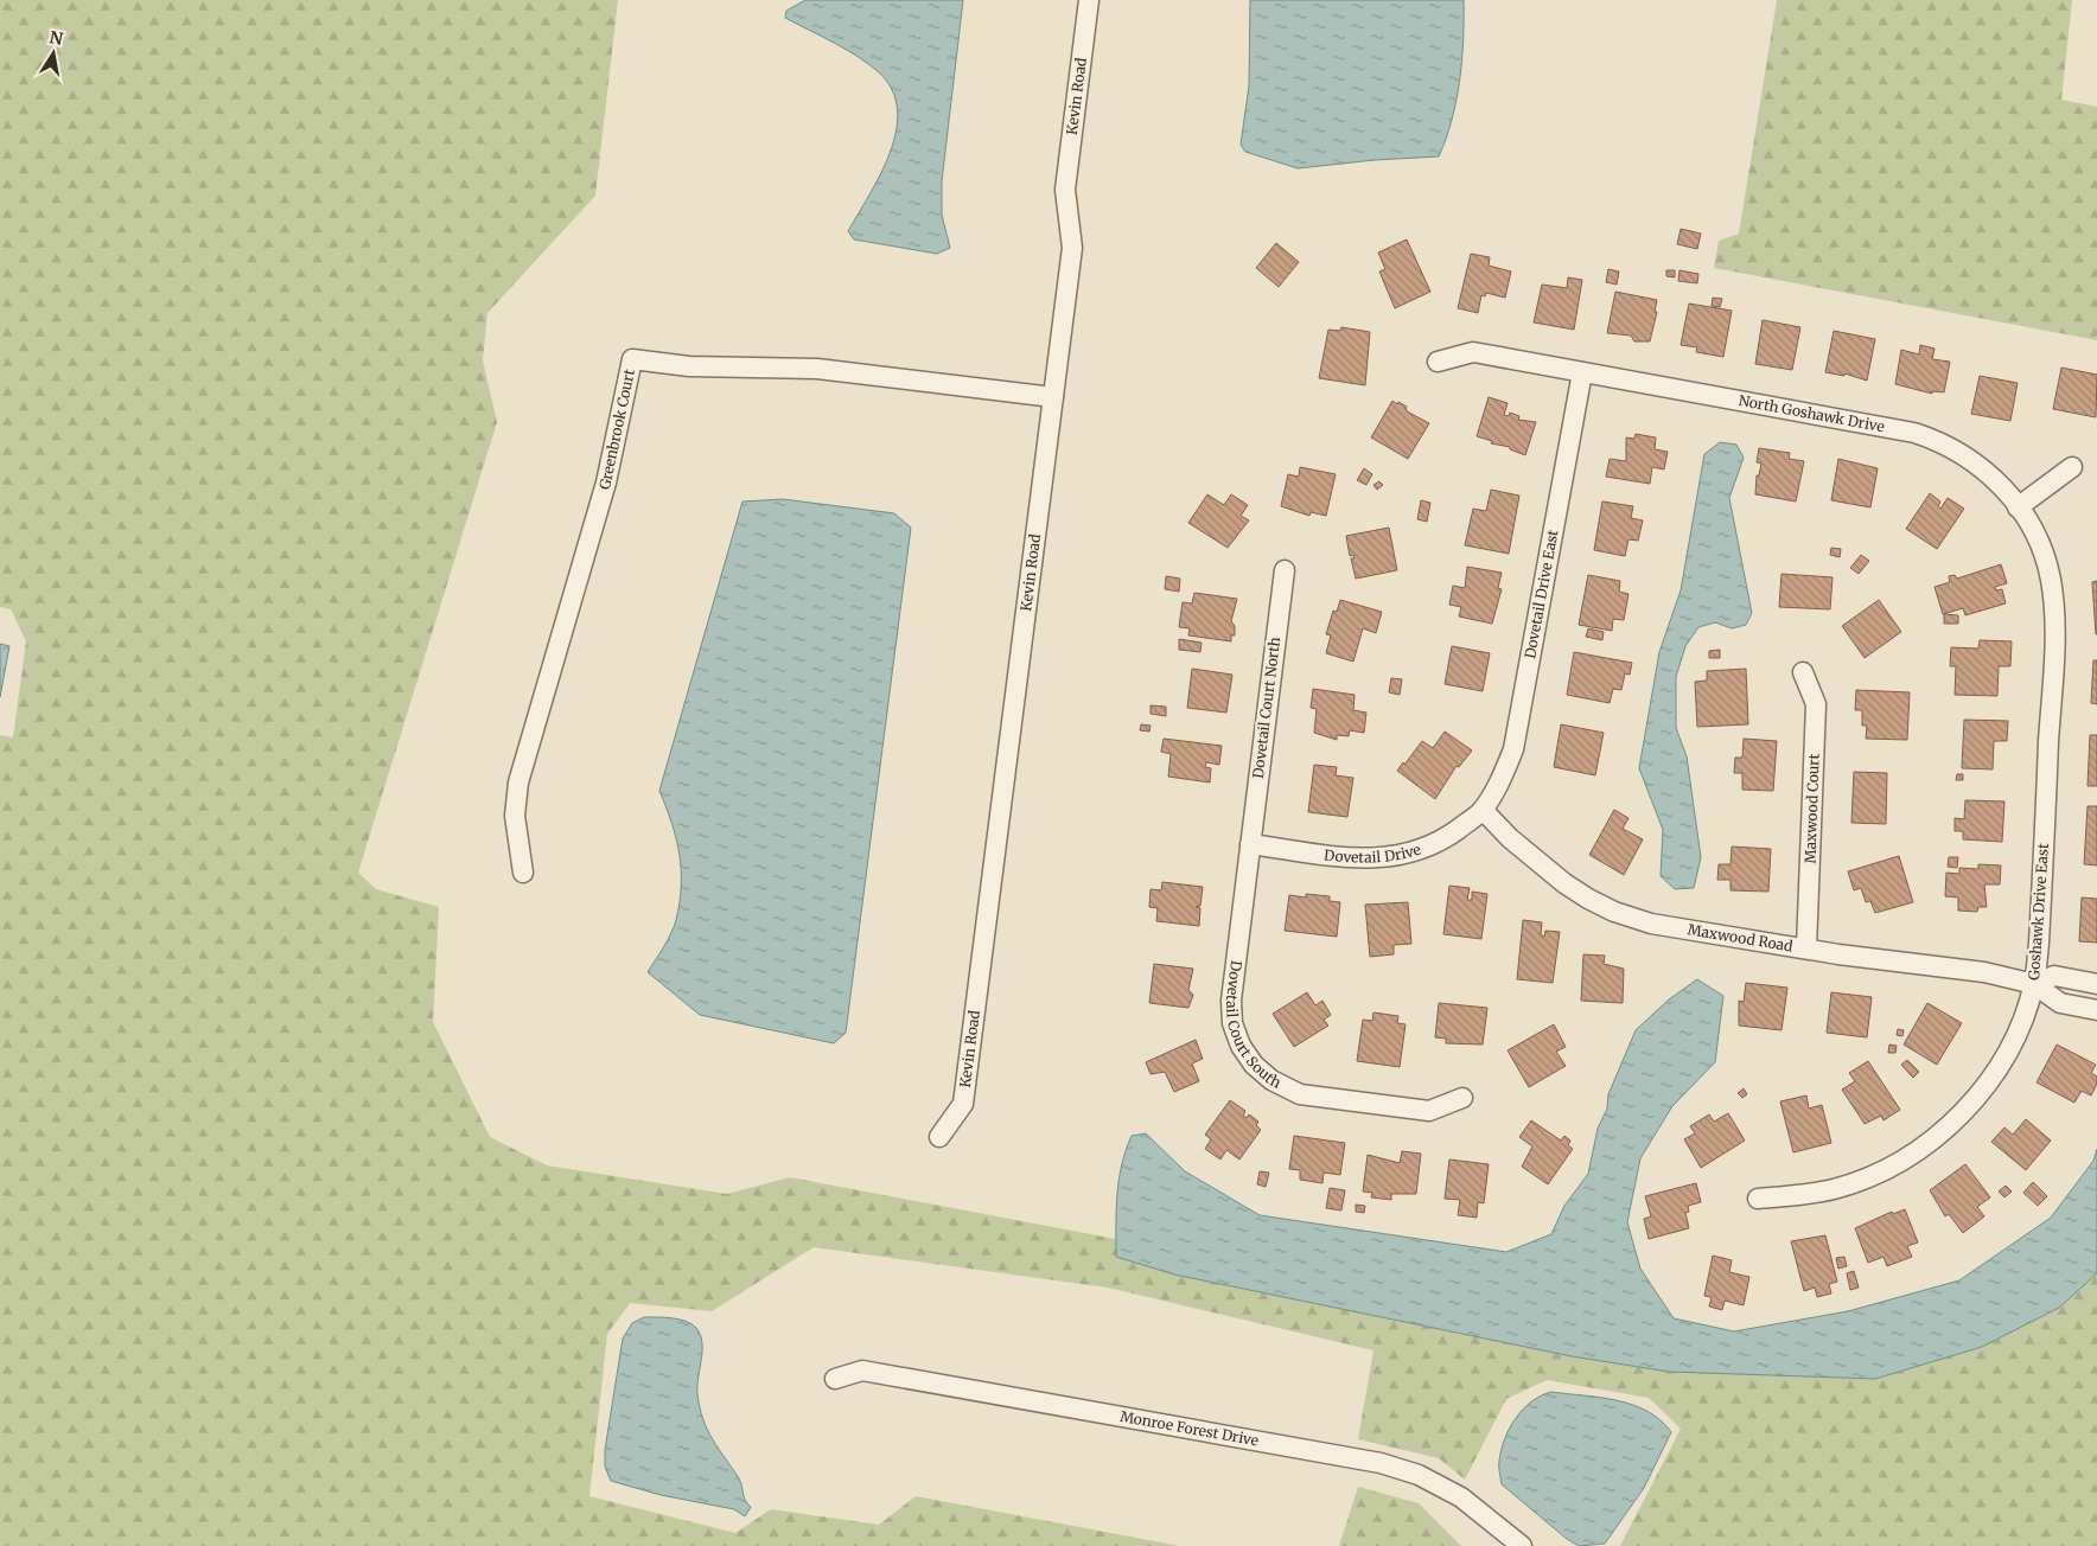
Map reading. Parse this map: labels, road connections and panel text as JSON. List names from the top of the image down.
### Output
{
  "streets": {
    "street": [
      "Kevin Road",
      "North Goshawk Drive",
      "Greenbrook Court",
      "Dovetail Drive East",
      "Dovetail Court North",
      "Maxwood Court",
      "Dovetail Drive",
      "Goshawk Drive East",
      "Maxwood Road",
      "Dovetail Court South",
      "Monroe Forest Drive"
    ]
  },
  "crossings": [
    ["Kevin Road", "Greenbrook Court"],
    ["North Goshawk Drive", "Dovetail Drive East"],
    ["North Goshawk Drive", "Goshawk Drive East"],
    ["Dovetail Drive East", "Dovetail Drive"],
    ["Dovetail Drive East", "Maxwood Road"],
    ["Dovetail Court North", "Dovetail Drive"],
    ["Dovetail Court North", "Dovetail Court South"],
    ["Maxwood Court", "Maxwood Road"],
    ["Dovetail Drive", "Maxwood Road"],
    ["Dovetail Drive", "Dovetail Court South"],
    ["Goshawk Drive East", "Maxwood Road"]
  ],
  "north": "top"
}
